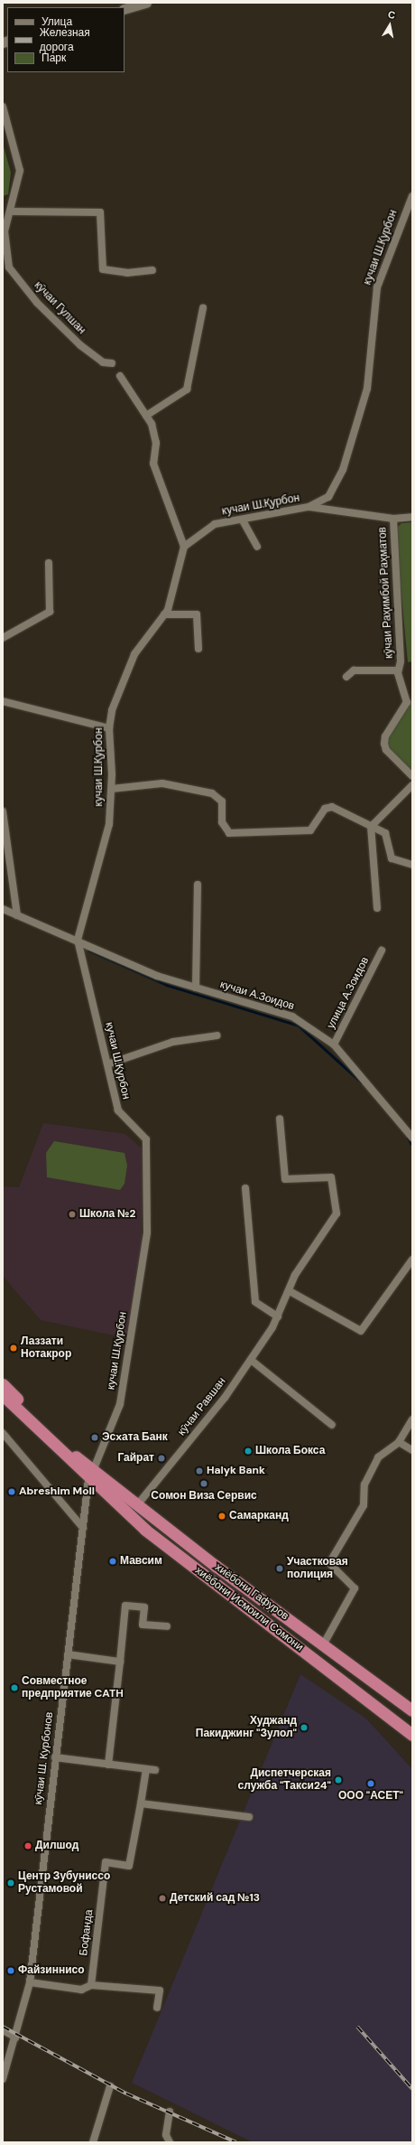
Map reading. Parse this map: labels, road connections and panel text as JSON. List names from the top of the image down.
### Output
{
  "streets": {
    "highway": ["хиёбони Гафуров", "хиёбони Исмоили Сомони"],
    "street": [
      "кучаи Ш.Қурбон",
      "кӯчаи Гулшан",
      "кӯчаи Раҳимбой Раҳматов",
      "улица А.Зоидов",
      "кучаи А.Зоидов",
      "кӯчаи Равшан",
      "кӯчаи Ш. Курбонов",
      "Бофанда"
    ]
  },
  "crossings": [
    ["кучаи Ш.Қурбон", "кӯчаи Раҳимбой Раҳматов"],
    ["кучаи Ш.Қурбон", "кучаи А.Зоидов"],
    ["кучаи Ш.Қурбон", "хиёбони Гафуров"],
    ["кучаи Ш.Қурбон", "хиёбони Исмоили Сомони"],
    ["кучаи Ш.Қурбон", "кӯчаи Ш. Курбонов"],
    ["улица А.Зоидов", "кучаи А.Зоидов"],
    ["кӯчаи Равшан", "хиёбони Гафуров"],
    ["хиёбони Гафуров", "хиёбони Исмоили Сомони"],
    ["хиёбони Гафуров", "кӯчаи Ш. Курбонов"],
    ["хиёбони Исмоили Сомони", "кӯчаи Ш. Курбонов"]
  ],
  "places": [
    "Школа №2",
    "Лаззати Нотакрор",
    "Эсxата Банк",
    "Школа Бокса",
    "Гайрат",
    "Halyk Bank",
    "Сомон Виза Сервис",
    "Abreshim Moll",
    "Самарканд",
    "Мавсим",
    "Участковая полиция",
    "Совместное предприятие CATH",
    "Худжанд Пакиджинг \"Зулол\"",
    "Диспетчерская служба \"Такси24\"",
    "ООО \"АСЕТ\"",
    "Дилшод",
    "Центр Зубуниссо Рустамовой",
    "Детский сад №13",
    "Файзиннисо"
  ],
  "legend": ["Улица", "Железная дорога", "Парк"],
  "north": "top"
}
